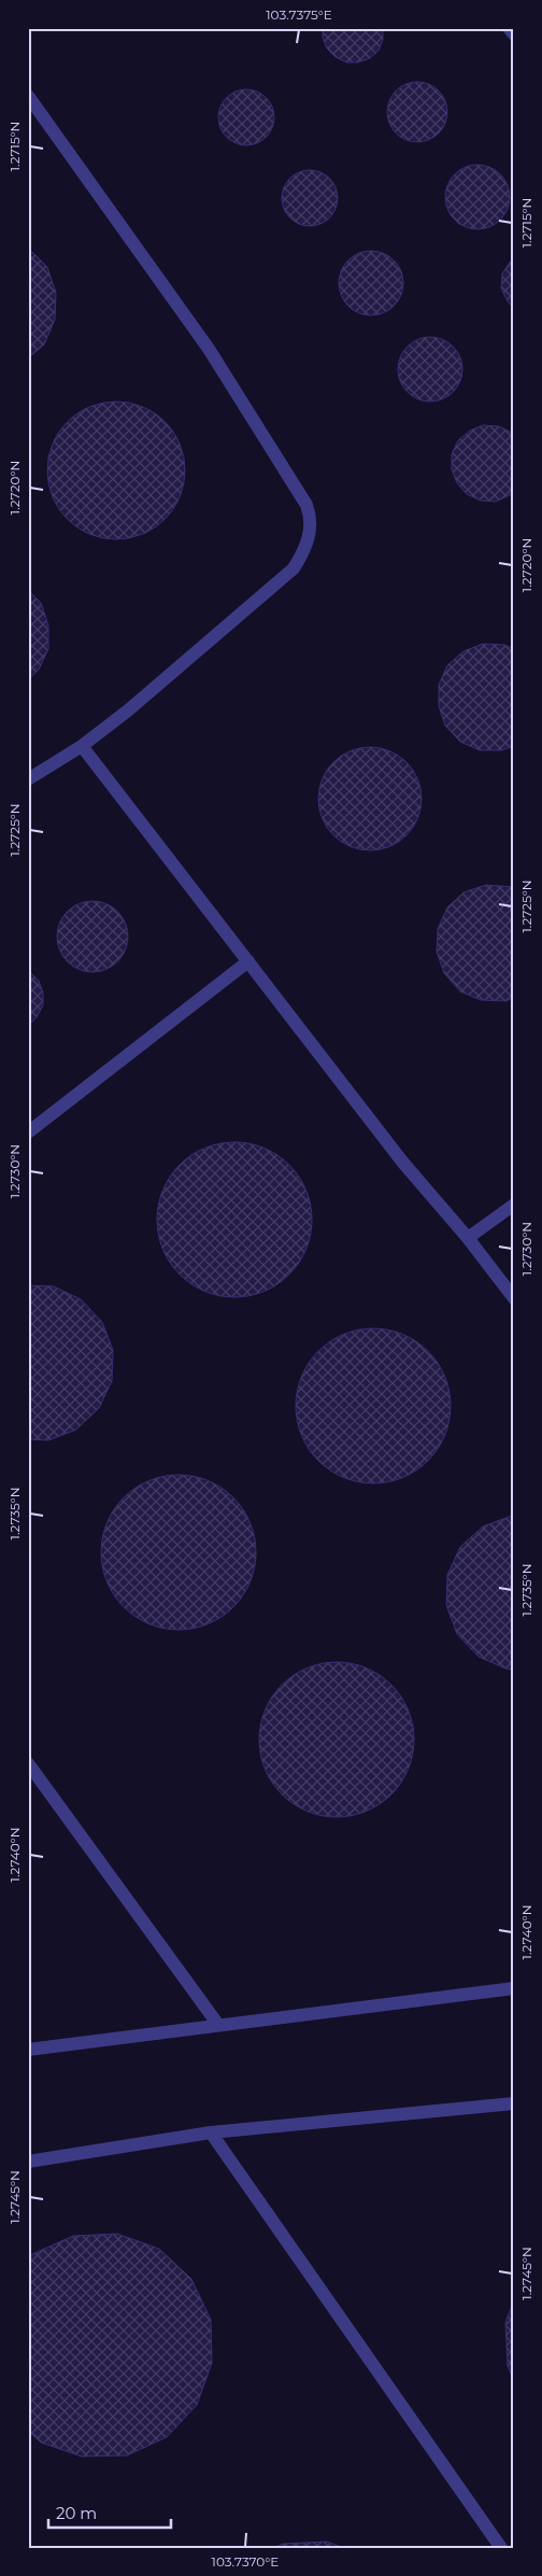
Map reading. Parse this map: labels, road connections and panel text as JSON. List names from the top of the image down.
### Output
{
  "scale_bar": "20 m",
  "coordinates": [
    "103.7375°E",
    "1.2715°N",
    "1.2720°N",
    "1.2725°N",
    "1.2730°N",
    "1.2735°N",
    "1.2740°N",
    "1.2745°N",
    "103.7370°E"
  ]
}
